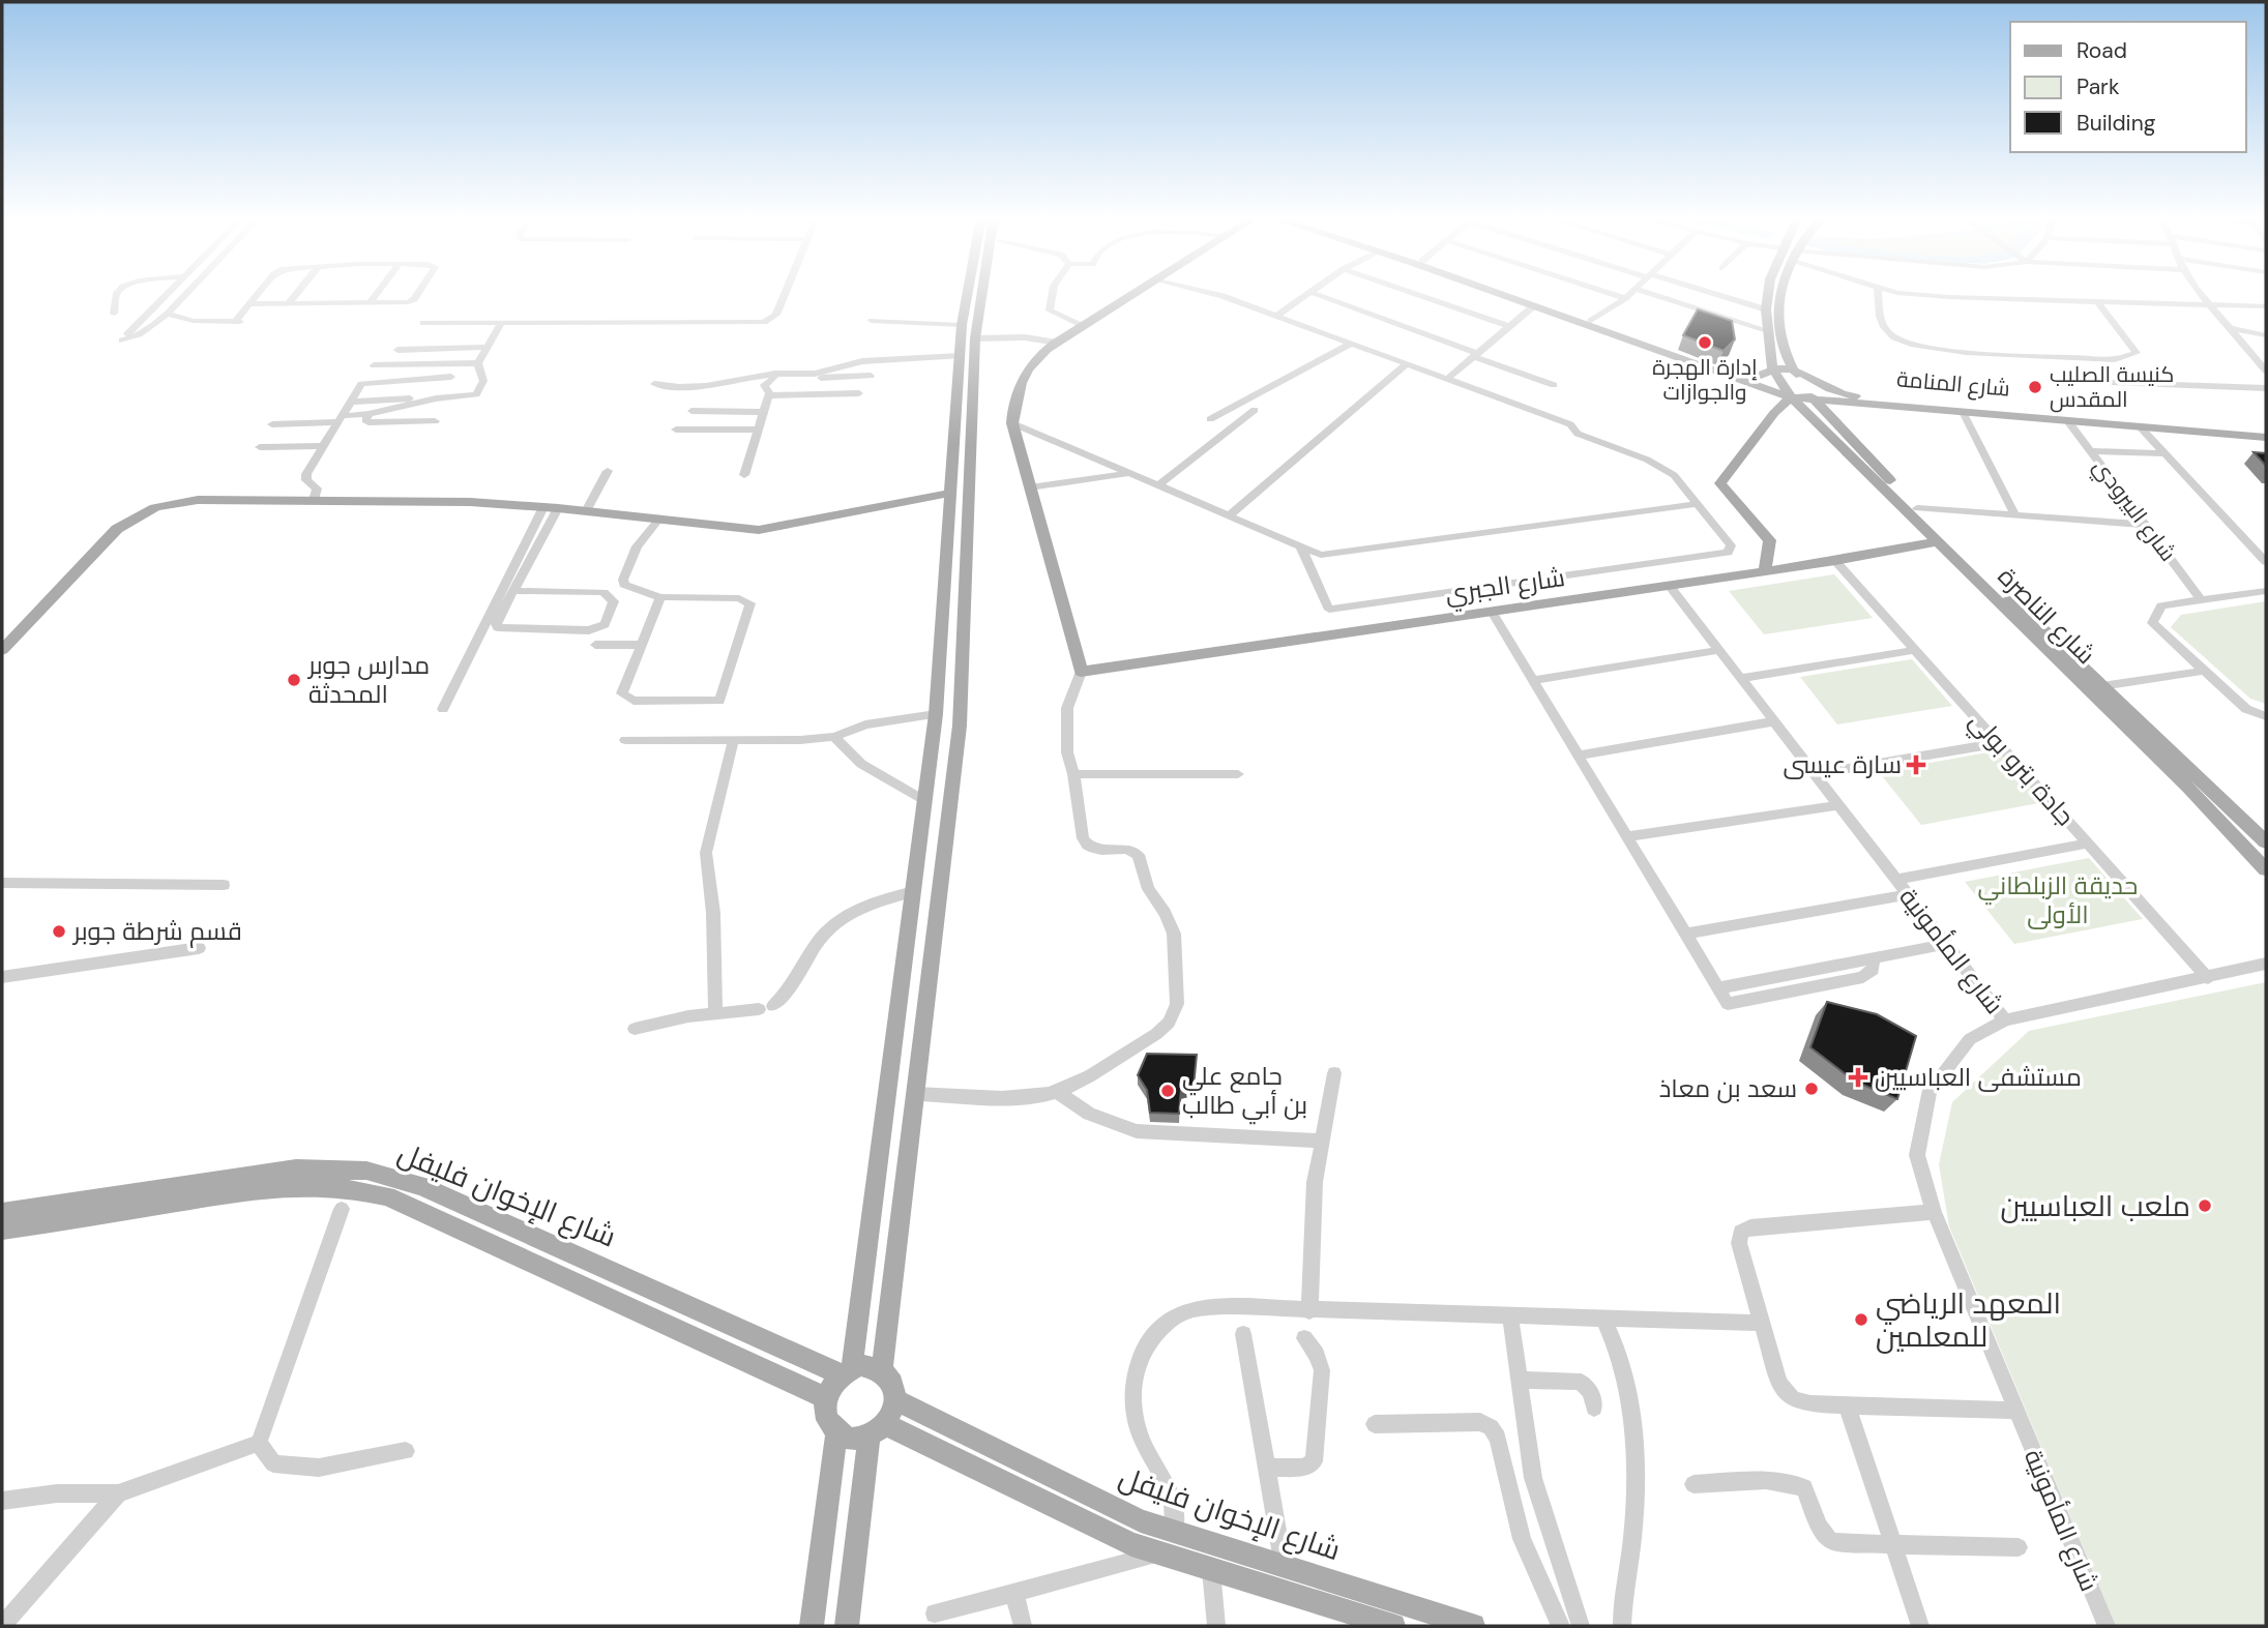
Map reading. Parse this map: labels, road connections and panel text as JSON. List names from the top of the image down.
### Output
{
  "streets": {
    "main road": [
      "شارع المنامة",
      "شارع الجبري",
      "شارع الناصرة",
      "شارع الإخوان فليفل"
    ],
    "street": ["شارع البيرودي", "جادة بترو بولي", "شارع المأمونية"]
  },
  "crossings": [
    ["شارع المنامة", "شارع البيرودي"],
    ["شارع المنامة", "شارع الناصرة"],
    ["شارع الجبري", "شارع الناصرة"],
    ["شارع الجبري", "جادة بترو بولي"],
    ["شارع الجبري", "شارع المأمونية"]
  ],
  "parks": ["حديقة الزبلطاني الأولى"],
  "places": {
    "other": [
      "إدارة الهجرة والجوازات",
      "كنيسة الصليب المقدس",
      "مدارس جوبر المحدثة",
      "قسم شرطة جوبر",
      "سعد بن معاذ",
      "جامع علي بن أبي طالب",
      "ملعب العباسيين",
      "المعهد الرياضي للمعلمين"
    ],
    "health": ["سارة عيسى", "مستشفى العباسيين"]
  },
  "legend": ["Road", "Park", "Building"]
}
